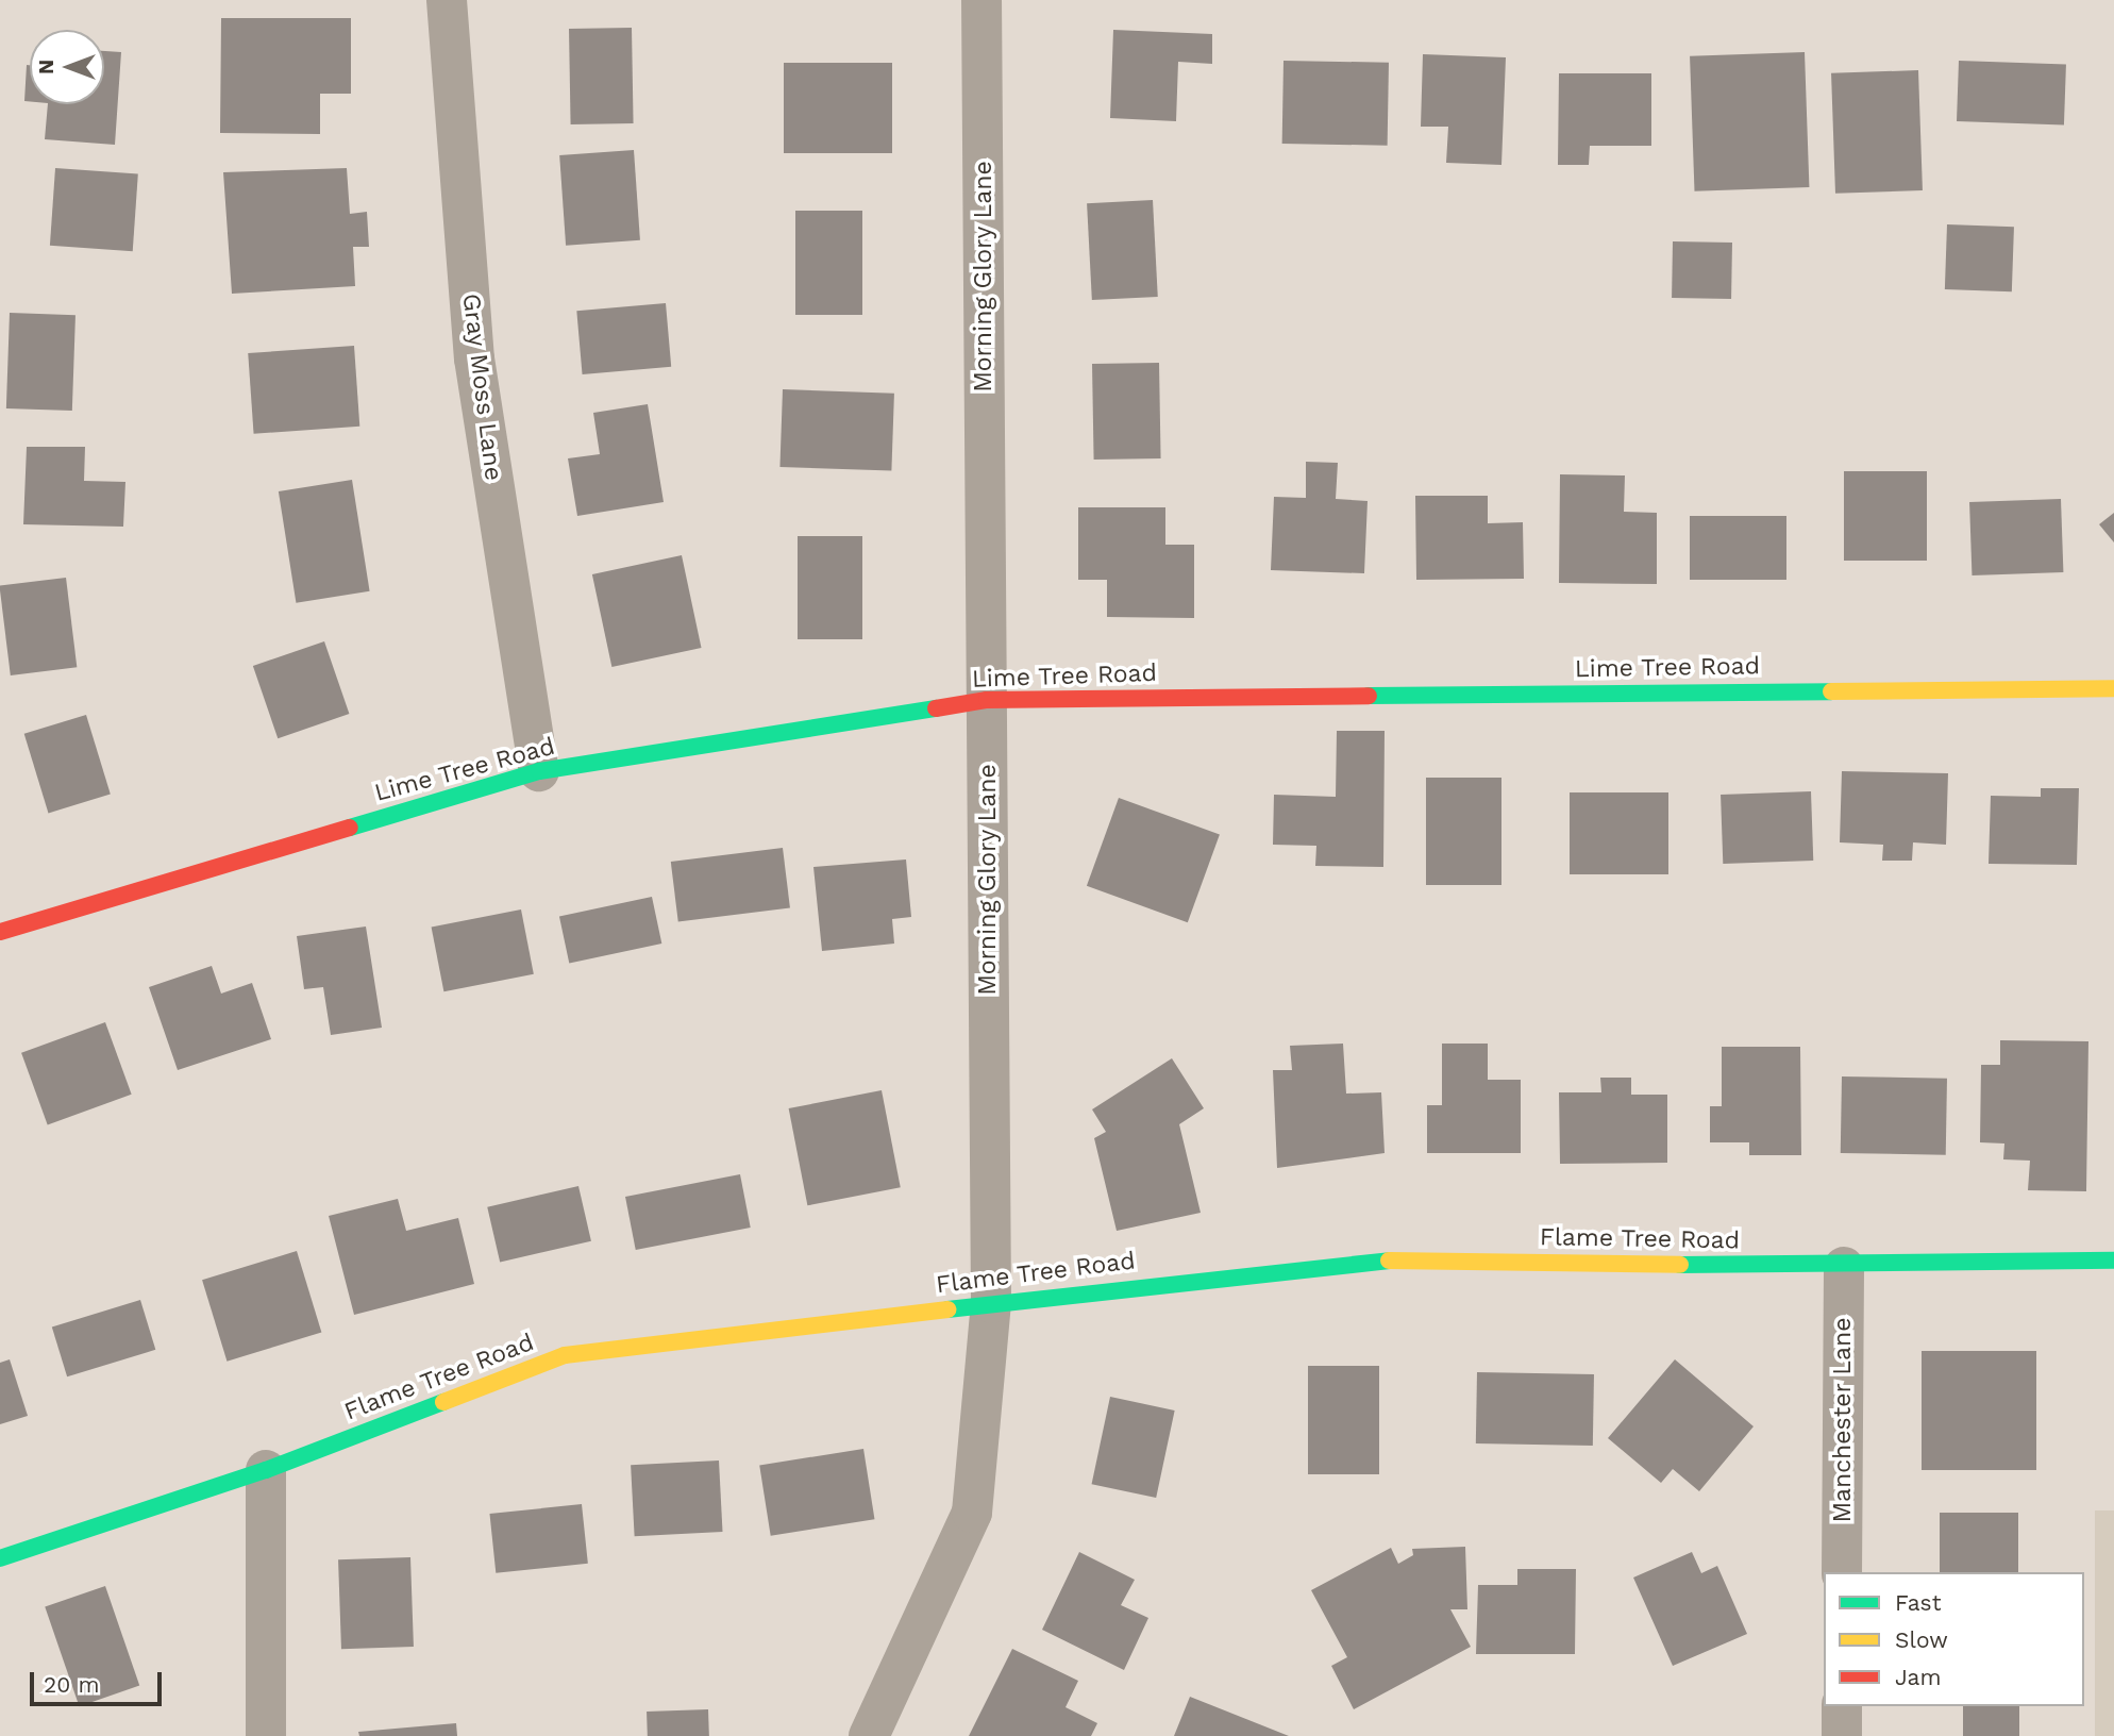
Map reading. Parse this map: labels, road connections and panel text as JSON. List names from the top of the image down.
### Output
{
  "streets": {
    "street": [
      "Morning Glory Lane",
      "Gray Moss Lane",
      "Lime Tree Road",
      "Flame Tree Road",
      "Manchester Lane"
    ]
  },
  "crossings": [
    ["Morning Glory Lane", "Lime Tree Road"],
    ["Morning Glory Lane", "Flame Tree Road"],
    ["Gray Moss Lane", "Lime Tree Road"],
    ["Flame Tree Road", "Manchester Lane"]
  ],
  "legend": ["Fast", "Slow", "Jam"],
  "scale_bar": "20 m",
  "north": "left"
}
